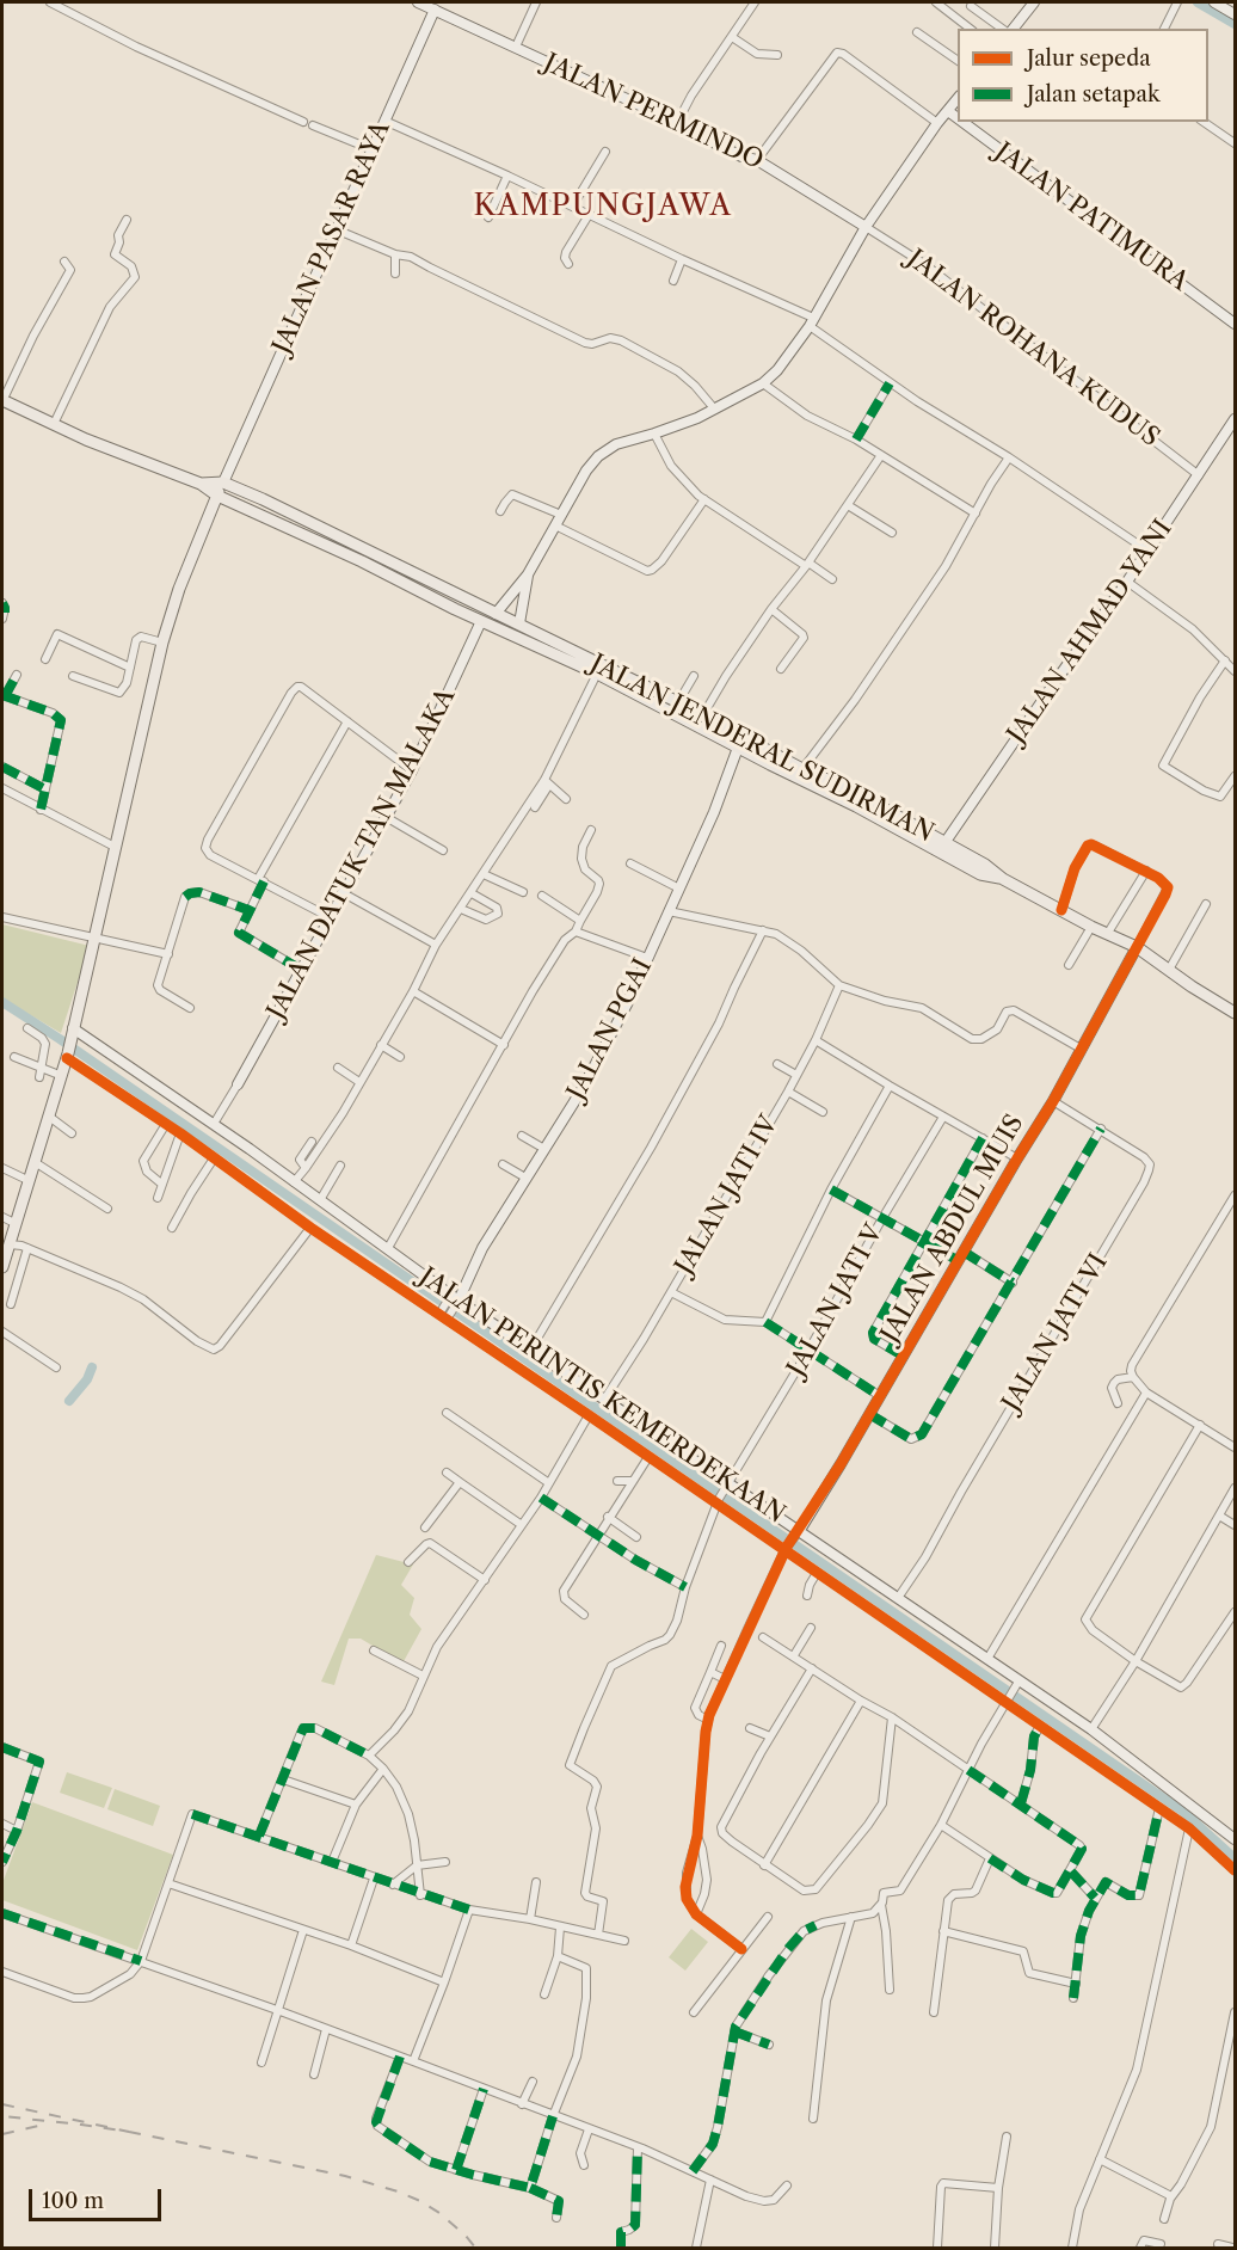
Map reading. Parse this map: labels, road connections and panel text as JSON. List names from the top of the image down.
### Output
{
  "streets": {
    "main road": [
      "JALAN PERMINDO",
      "JALAN PATIMURA",
      "JALAN PASAR RAYA",
      "JALAN AHMAD YANI",
      "JALAN JENDERAL SUDIRMAN",
      "JALAN DATUK TAN MALAKA",
      "JALAN PGAI",
      "JALAN ABDUL MUIS",
      "JALAN PERINTIS KEMERDEKAAN"
    ],
    "street": [
      "JALAN ROHANA KUDUS",
      "JALAN JATI IV",
      "JALAN JATI V",
      "JALAN JATI VI"
    ]
  },
  "crossings": [
    ["JALAN PERMINDO", "JALAN PASAR RAYA"],
    ["JALAN PERMINDO", "JALAN ROHANA KUDUS"],
    ["JALAN PASAR RAYA", "JALAN JENDERAL SUDIRMAN"],
    ["JALAN ROHANA KUDUS", "JALAN AHMAD YANI"],
    ["JALAN AHMAD YANI", "JALAN JENDERAL SUDIRMAN"],
    ["JALAN JENDERAL SUDIRMAN", "JALAN ABDUL MUIS"],
    ["JALAN PGAI", "JALAN PERINTIS KEMERDEKAAN"],
    ["JALAN JATI IV", "JALAN PERINTIS KEMERDEKAAN"],
    ["JALAN ABDUL MUIS", "JALAN JATI VI"],
    ["JALAN ABDUL MUIS", "JALAN PERINTIS KEMERDEKAAN"],
    ["JALAN JATI V", "JALAN PERINTIS KEMERDEKAAN"],
    ["JALAN JATI VI", "JALAN PERINTIS KEMERDEKAAN"]
  ],
  "districts": ["KAMPUNGJAWA"],
  "legend": ["Jalur sepeda", "Jalan setapak"],
  "scale_bar": "100 m"
}
